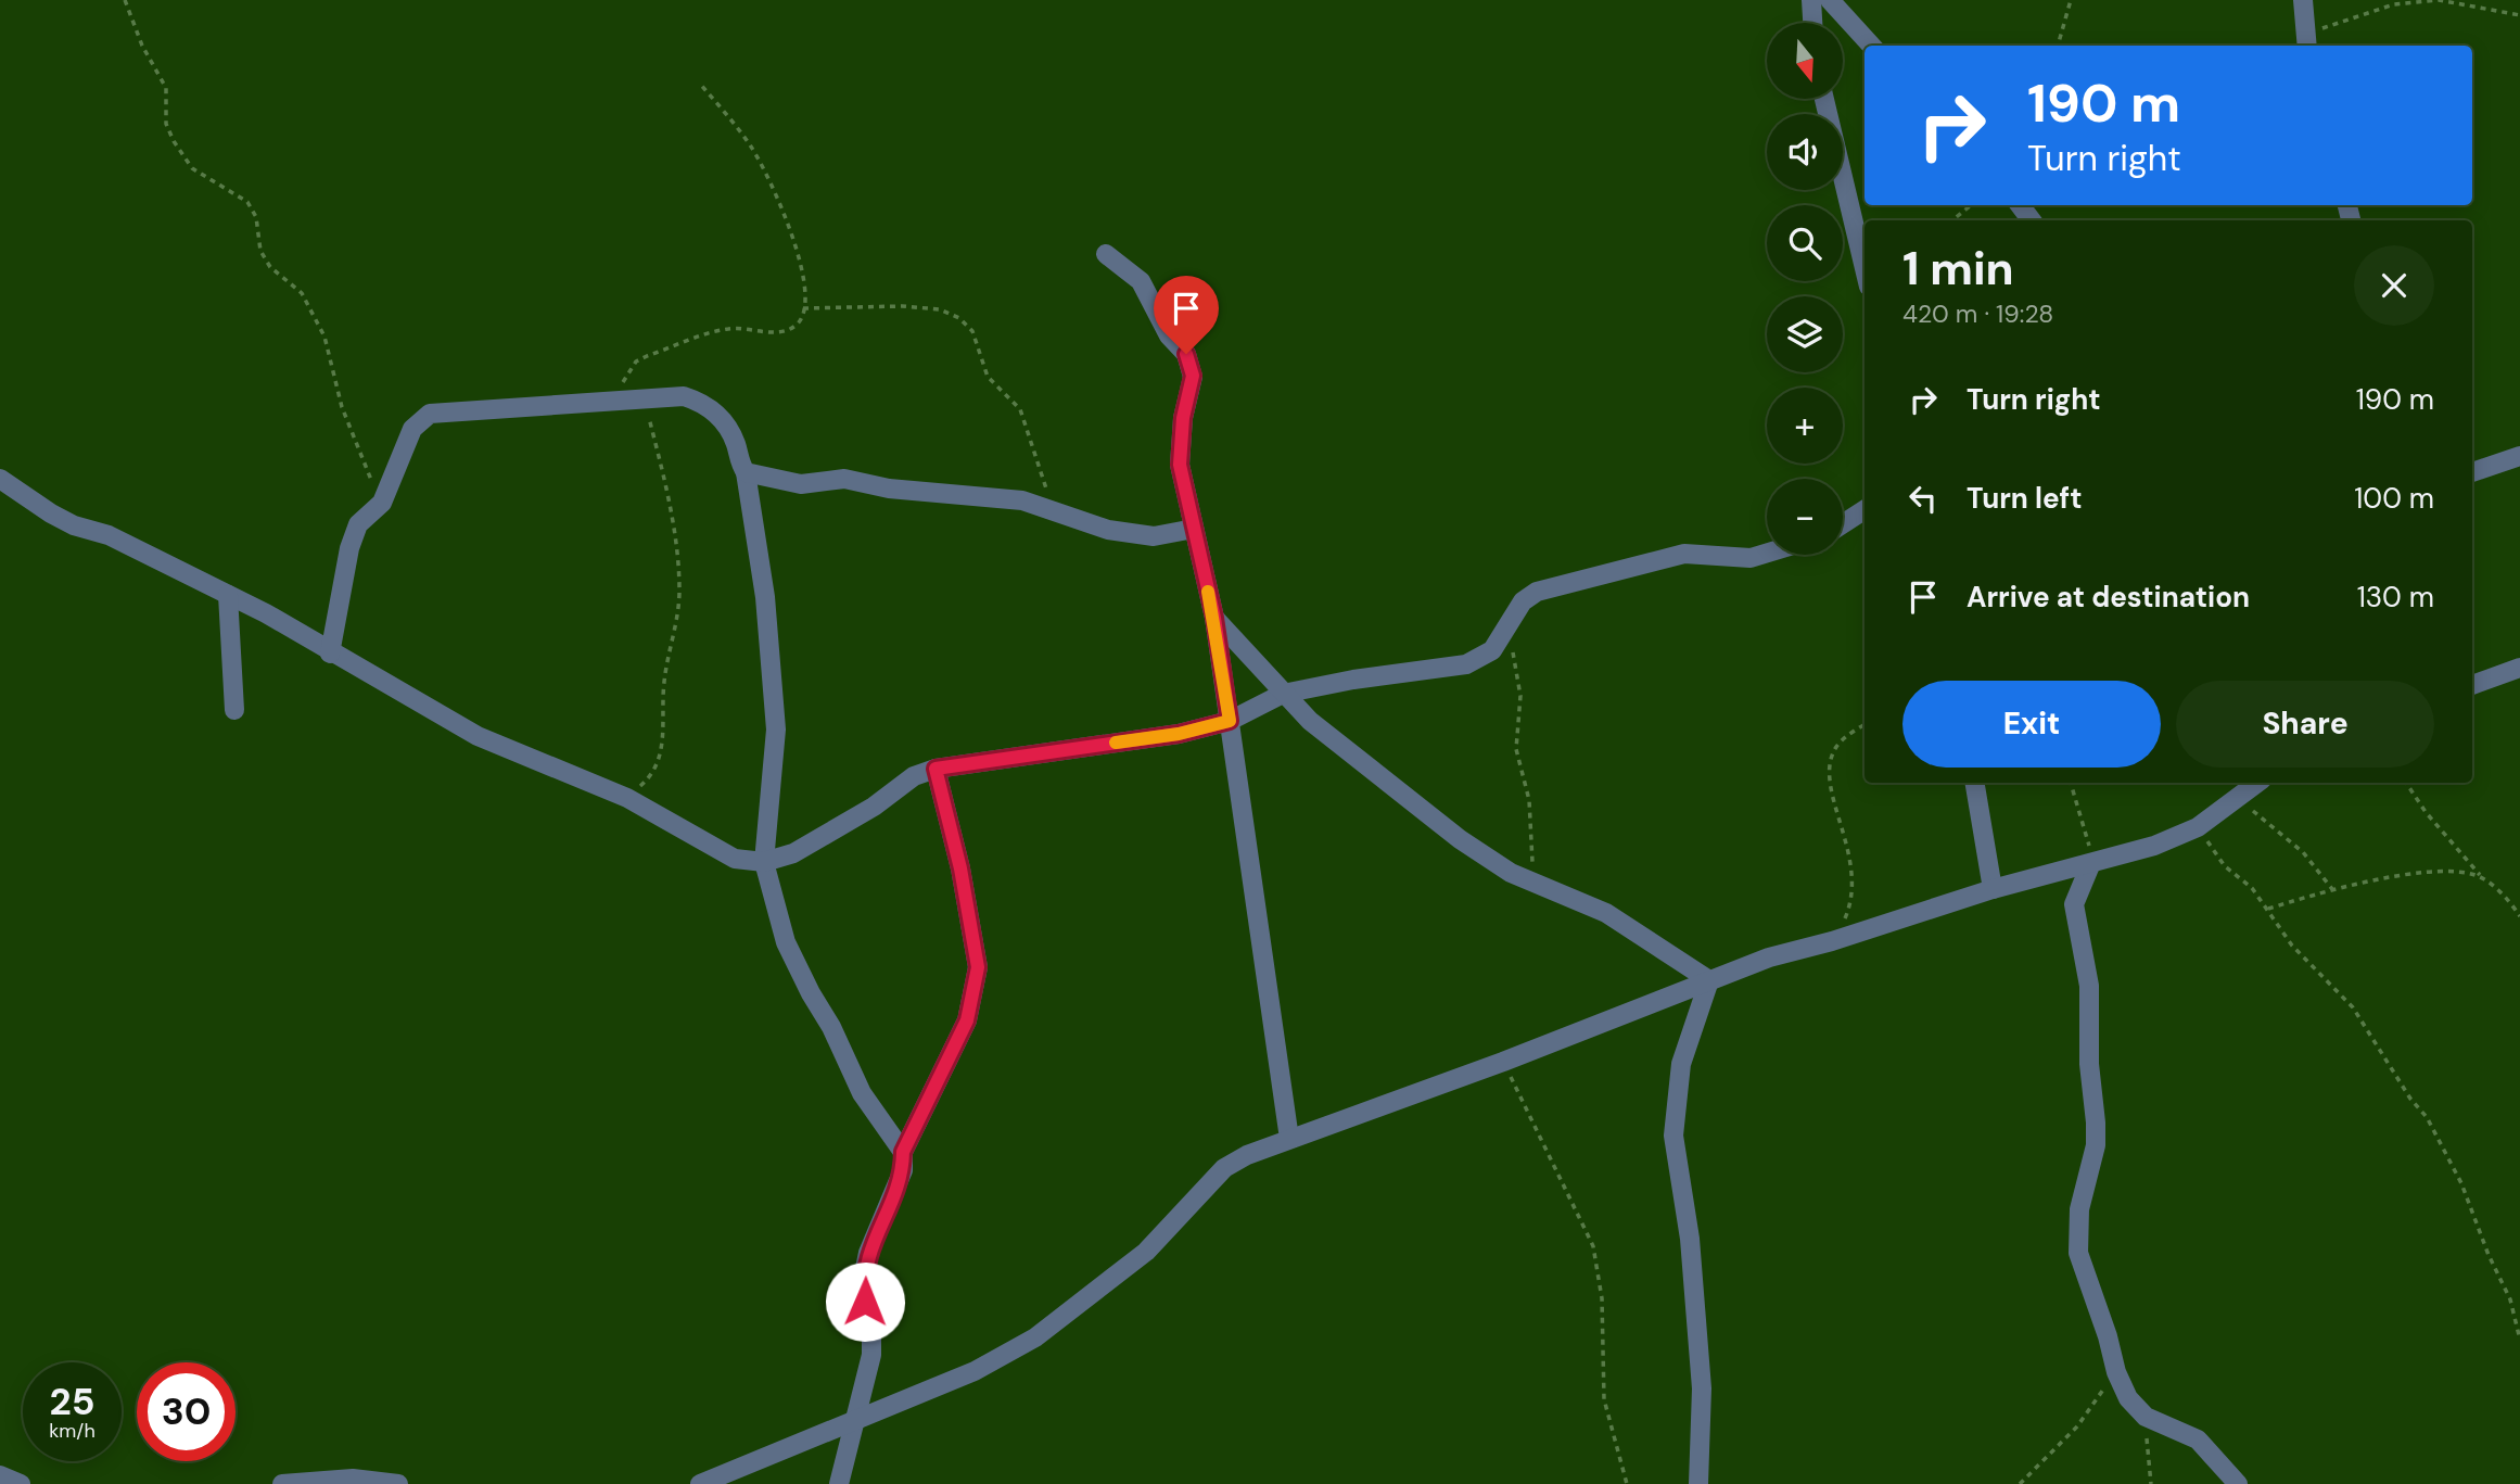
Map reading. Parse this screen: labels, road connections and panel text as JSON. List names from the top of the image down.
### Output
{
  "north": "bottom",
  "page": {
    "map_buttons": ["+", "−"],
    "turn": ["190 m", "Turn right"],
    "heading": ["1 min", "420 m · 19:28"],
    "list": [
      {
        "name": "Turn right",
        "value": "190 m"
      },
      {
        "name": "Turn left",
        "value": "100 m"
      },
      {
        "name": "Arrive at destination",
        "value": "130 m"
      }
    ],
    "buttons": ["Exit", "Share"],
    "speed": "25 km/h",
    "limit": "30"
  }
}
